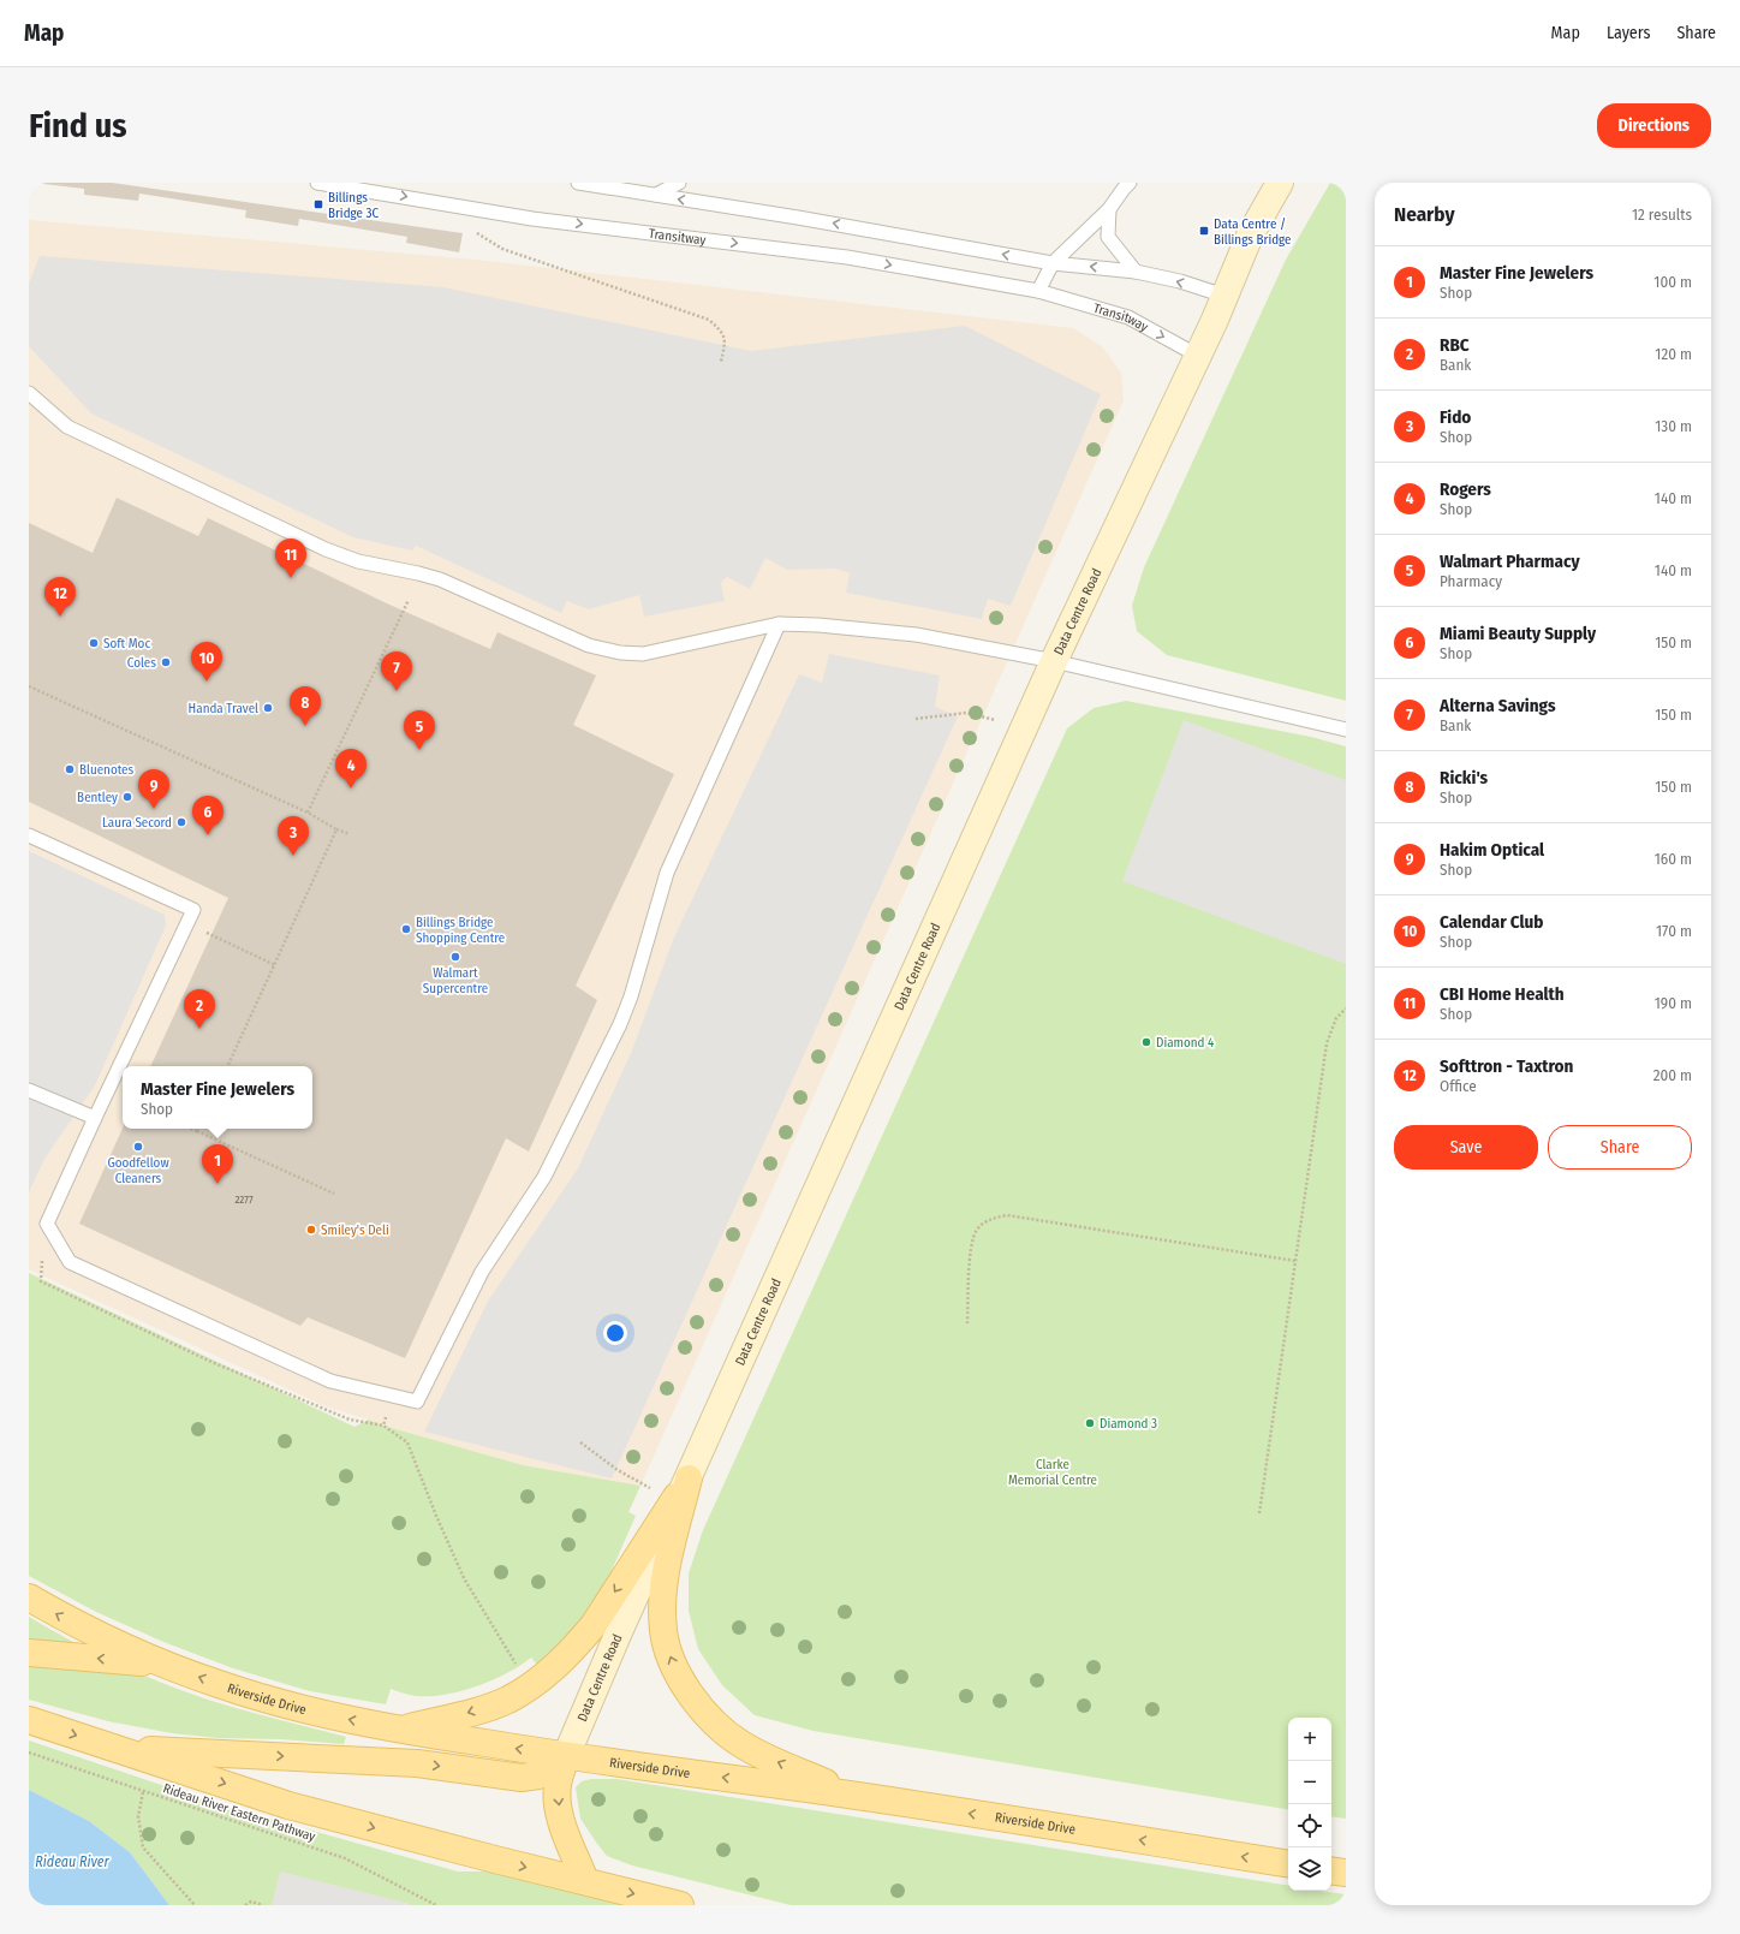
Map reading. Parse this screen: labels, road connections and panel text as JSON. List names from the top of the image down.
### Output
{
  "streets": {
    "main road": ["Data Centre Road", "Riverside Drive"],
    "lane": ["Transitway"],
    "path": ["Rideau River Eastern Pathway"]
  },
  "crossings": [
    ["Transitway", "Data Centre Road"],
    ["Data Centre Road", "Riverside Drive"]
  ],
  "water": ["Rideau River"],
  "parks": ["Clarke Memorial Centre"],
  "places": {
    "transit": ["Billings Bridge 3C", "Data Centre / Billings Bridge"],
    "other": [
      "Soft Moc",
      "Coles",
      "Handa Travel",
      "Bluenotes",
      "Bentley",
      "Laura Secord",
      "Billings Bridge Shopping Centre",
      "Walmart Supercentre",
      "Diamond 4",
      "Goodfellow Cleaners",
      "Smiley's Deli",
      "Diamond 3"
    ]
  },
  "house_numbers": ["2277"],
  "page": {
    "header": "Map",
    "nav": ["Map", "Layers", "Share"],
    "buttons": [
      "Directions",
      ["Save", "Share"]
    ],
    "title": "Find us",
    "heading": ["Nearby", "12 results"],
    "list": [
      {
        "mark": "1",
        "name": "Master Fine Jewelers",
        "note": "Shop",
        "value": "100 m"
      },
      {
        "mark": "2",
        "name": "RBC",
        "note": "Bank",
        "value": "120 m"
      },
      {
        "mark": "3",
        "name": "Fido",
        "note": "Shop",
        "value": "130 m"
      },
      {
        "mark": "4",
        "name": "Rogers",
        "note": "Shop",
        "value": "140 m"
      },
      {
        "mark": "5",
        "name": "Walmart Pharmacy",
        "note": "Pharmacy",
        "value": "140 m"
      },
      {
        "mark": "6",
        "name": "Miami Beauty Supply",
        "note": "Shop",
        "value": "150 m"
      },
      {
        "mark": "7",
        "name": "Alterna Savings",
        "note": "Bank",
        "value": "150 m"
      },
      {
        "mark": "8",
        "name": "Ricki's",
        "note": "Shop",
        "value": "150 m"
      },
      {
        "mark": "9",
        "name": "Hakim Optical",
        "note": "Shop",
        "value": "160 m"
      },
      {
        "mark": "10",
        "name": "Calendar Club",
        "note": "Shop",
        "value": "170 m"
      },
      {
        "mark": "11",
        "name": "CBI Home Health",
        "note": "Shop",
        "value": "190 m"
      },
      {
        "mark": "12",
        "name": "Softtron - Taxtron",
        "note": "Office",
        "value": "200 m"
      }
    ],
    "pins": [
      "11",
      "12",
      "10",
      "7",
      "8",
      "5",
      "4",
      "9",
      "6",
      "3",
      "2",
      "1"
    ],
    "popup": ["Master Fine Jewelers", "Shop"],
    "map_buttons": ["+", "−"]
  }
}
